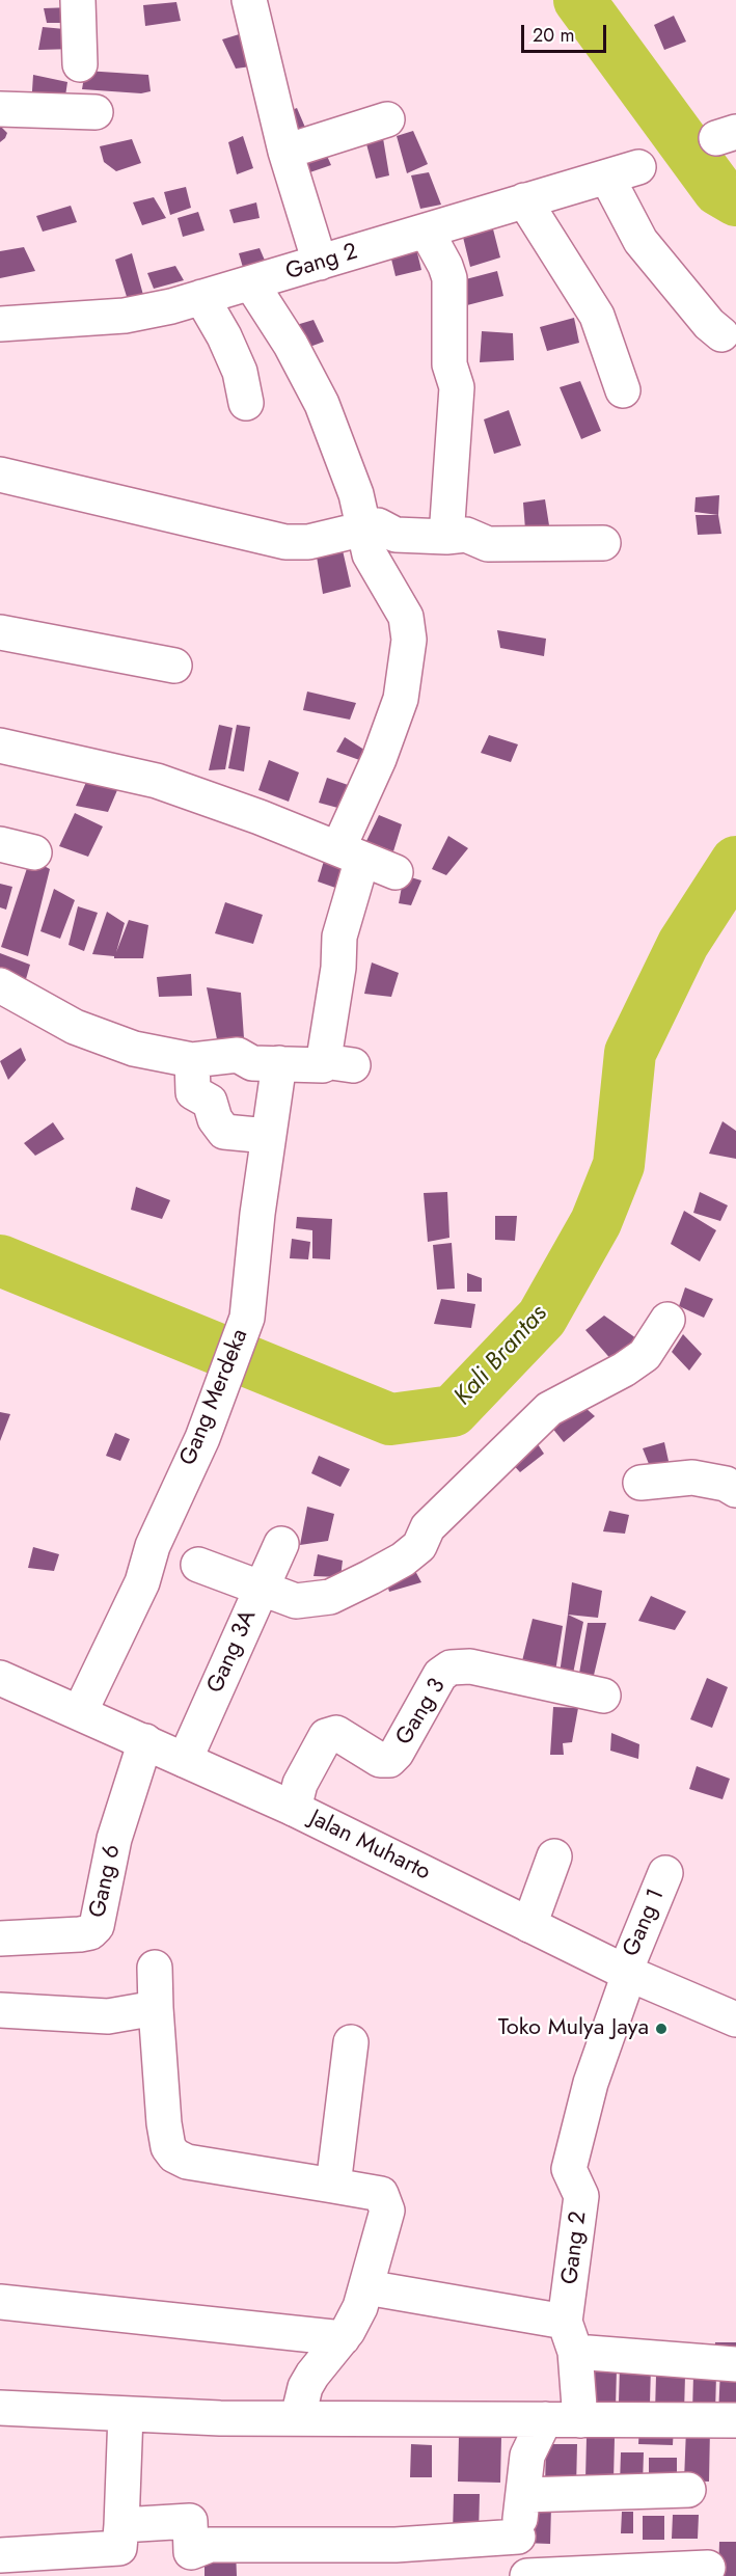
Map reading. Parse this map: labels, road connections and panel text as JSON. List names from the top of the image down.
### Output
{
  "streets": {
    "street": [
      "Gang 2",
      "Gang Merdeka",
      "Gang 3A",
      "Gang 3",
      "Jalan Muharto",
      "Gang 6",
      "Gang 1"
    ]
  },
  "crossings": [
    ["Gang 2", "Jalan Muharto"],
    ["Gang 2", "Gang 1"],
    ["Gang Merdeka", "Jalan Muharto"],
    ["Gang 3A", "Jalan Muharto"],
    ["Gang 3", "Jalan Muharto"],
    ["Jalan Muharto", "Gang 6"],
    ["Jalan Muharto", "Gang 1"]
  ],
  "water": ["Kali Brantas"],
  "places": ["Toko Mulya Jaya"],
  "scale_bar": "20 m"
}
